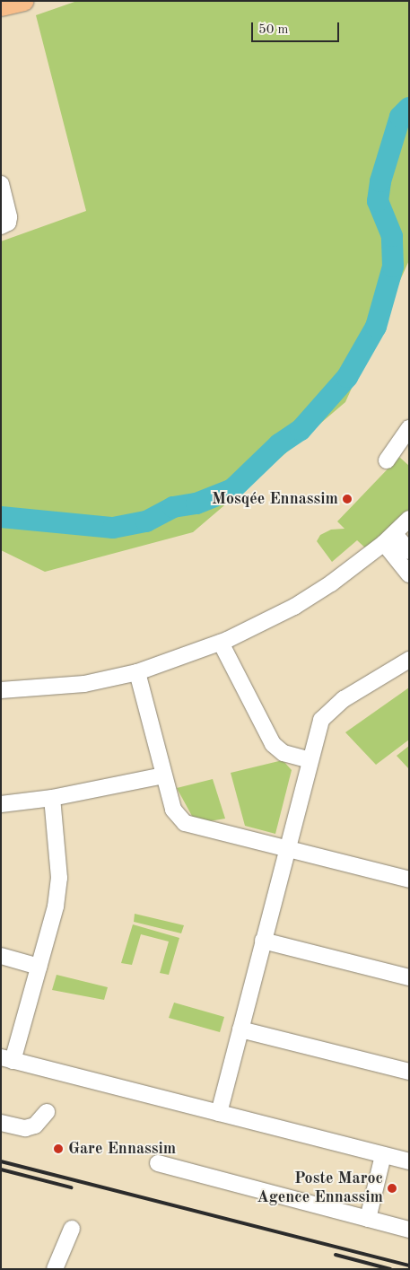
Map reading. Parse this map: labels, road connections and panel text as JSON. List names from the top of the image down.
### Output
{
  "places": ["Mosqée Ennassim", "Gare Ennassim", "Poste Maroc Agence Ennassim"],
  "scale_bar": "50 m"
}
